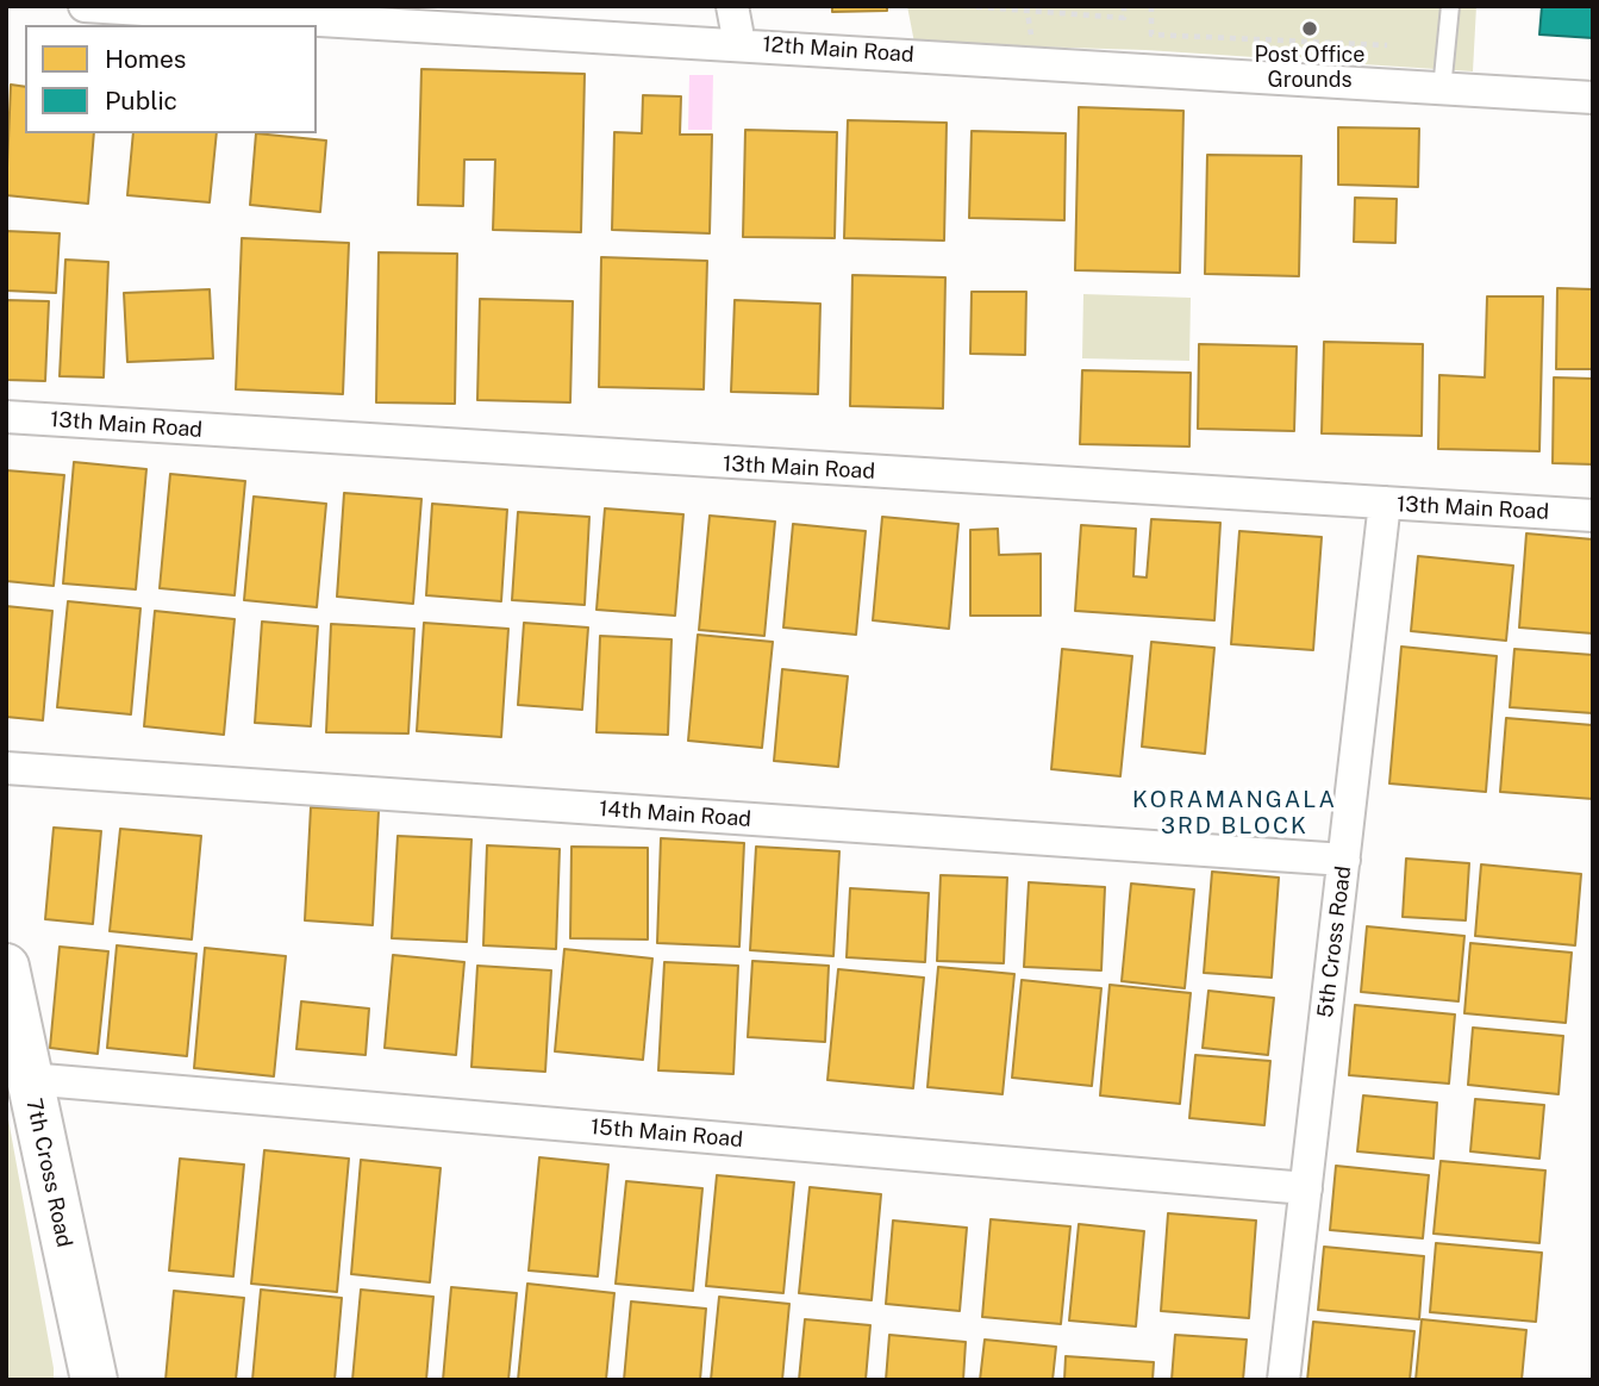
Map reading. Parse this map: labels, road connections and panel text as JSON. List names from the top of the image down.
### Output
{
  "streets": {
    "street": [
      "12th Main Road",
      "13th Main Road",
      "14th Main Road",
      "5th Cross Road",
      "15th Main Road",
      "7th Cross Road"
    ]
  },
  "crossings": [
    ["13th Main Road", "5th Cross Road"],
    ["14th Main Road", "5th Cross Road"],
    ["5th Cross Road", "15th Main Road"],
    ["15th Main Road", "7th Cross Road"]
  ],
  "districts": ["KORAMANGALA 3RD BLOCK"],
  "places": ["Post Office Grounds"],
  "legend": ["Homes", "Public"]
}
